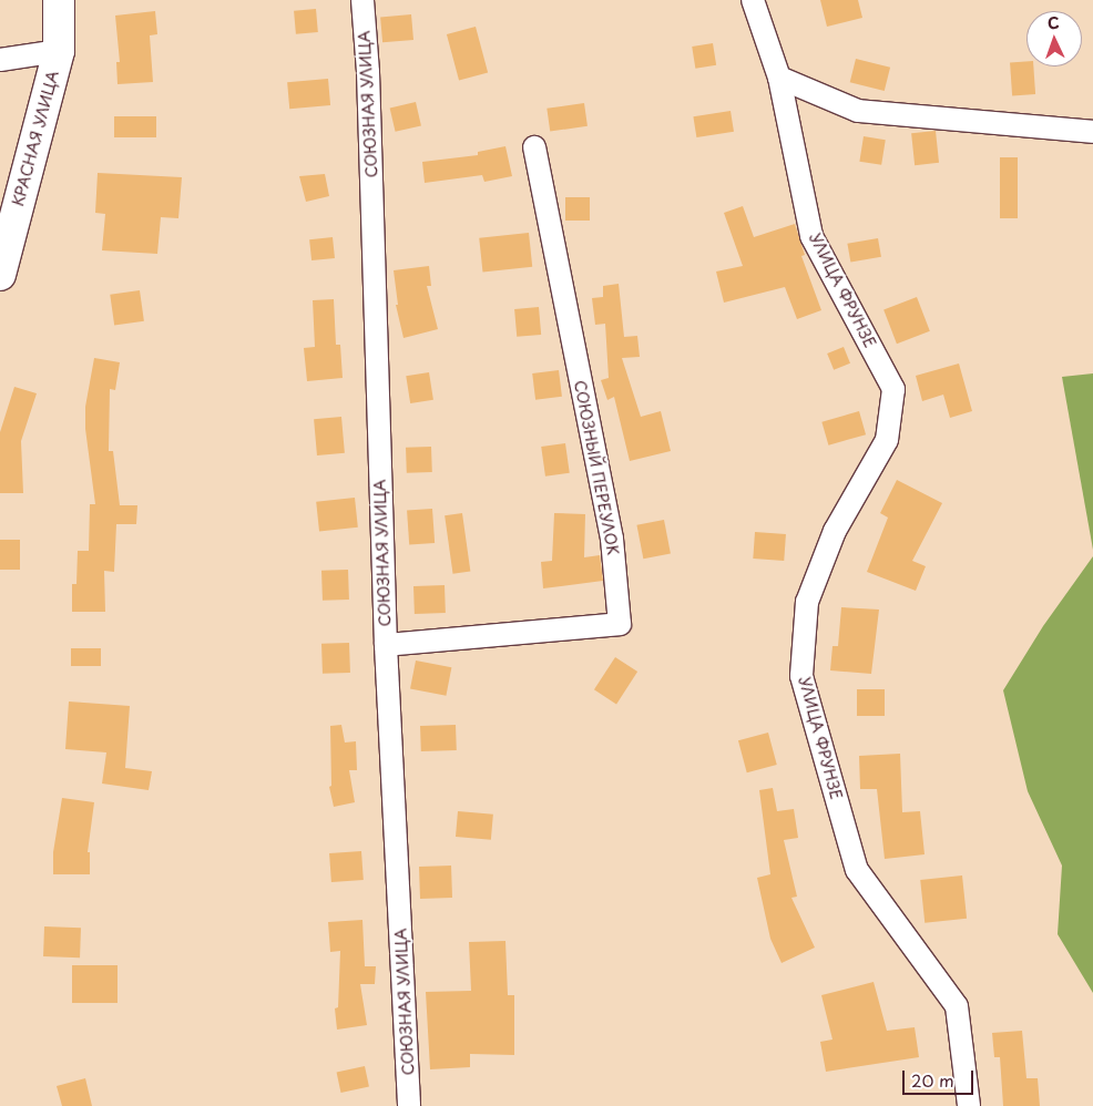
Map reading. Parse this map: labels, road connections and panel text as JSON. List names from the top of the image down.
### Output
{
  "streets": {
    "street": [
      "СОЮЗНАЯ УЛИЦА",
      "КРАСНАЯ УЛИЦА",
      "УЛИЦА ФРУНЗЕ",
      "СОЮЗНЫЙ ПЕРЕУЛОК"
    ]
  },
  "crossings": [
    ["СОЮЗНАЯ УЛИЦА", "СОЮЗНЫЙ ПЕРЕУЛОК"]
  ],
  "scale_bar": "20 m",
  "north": "top"
}
